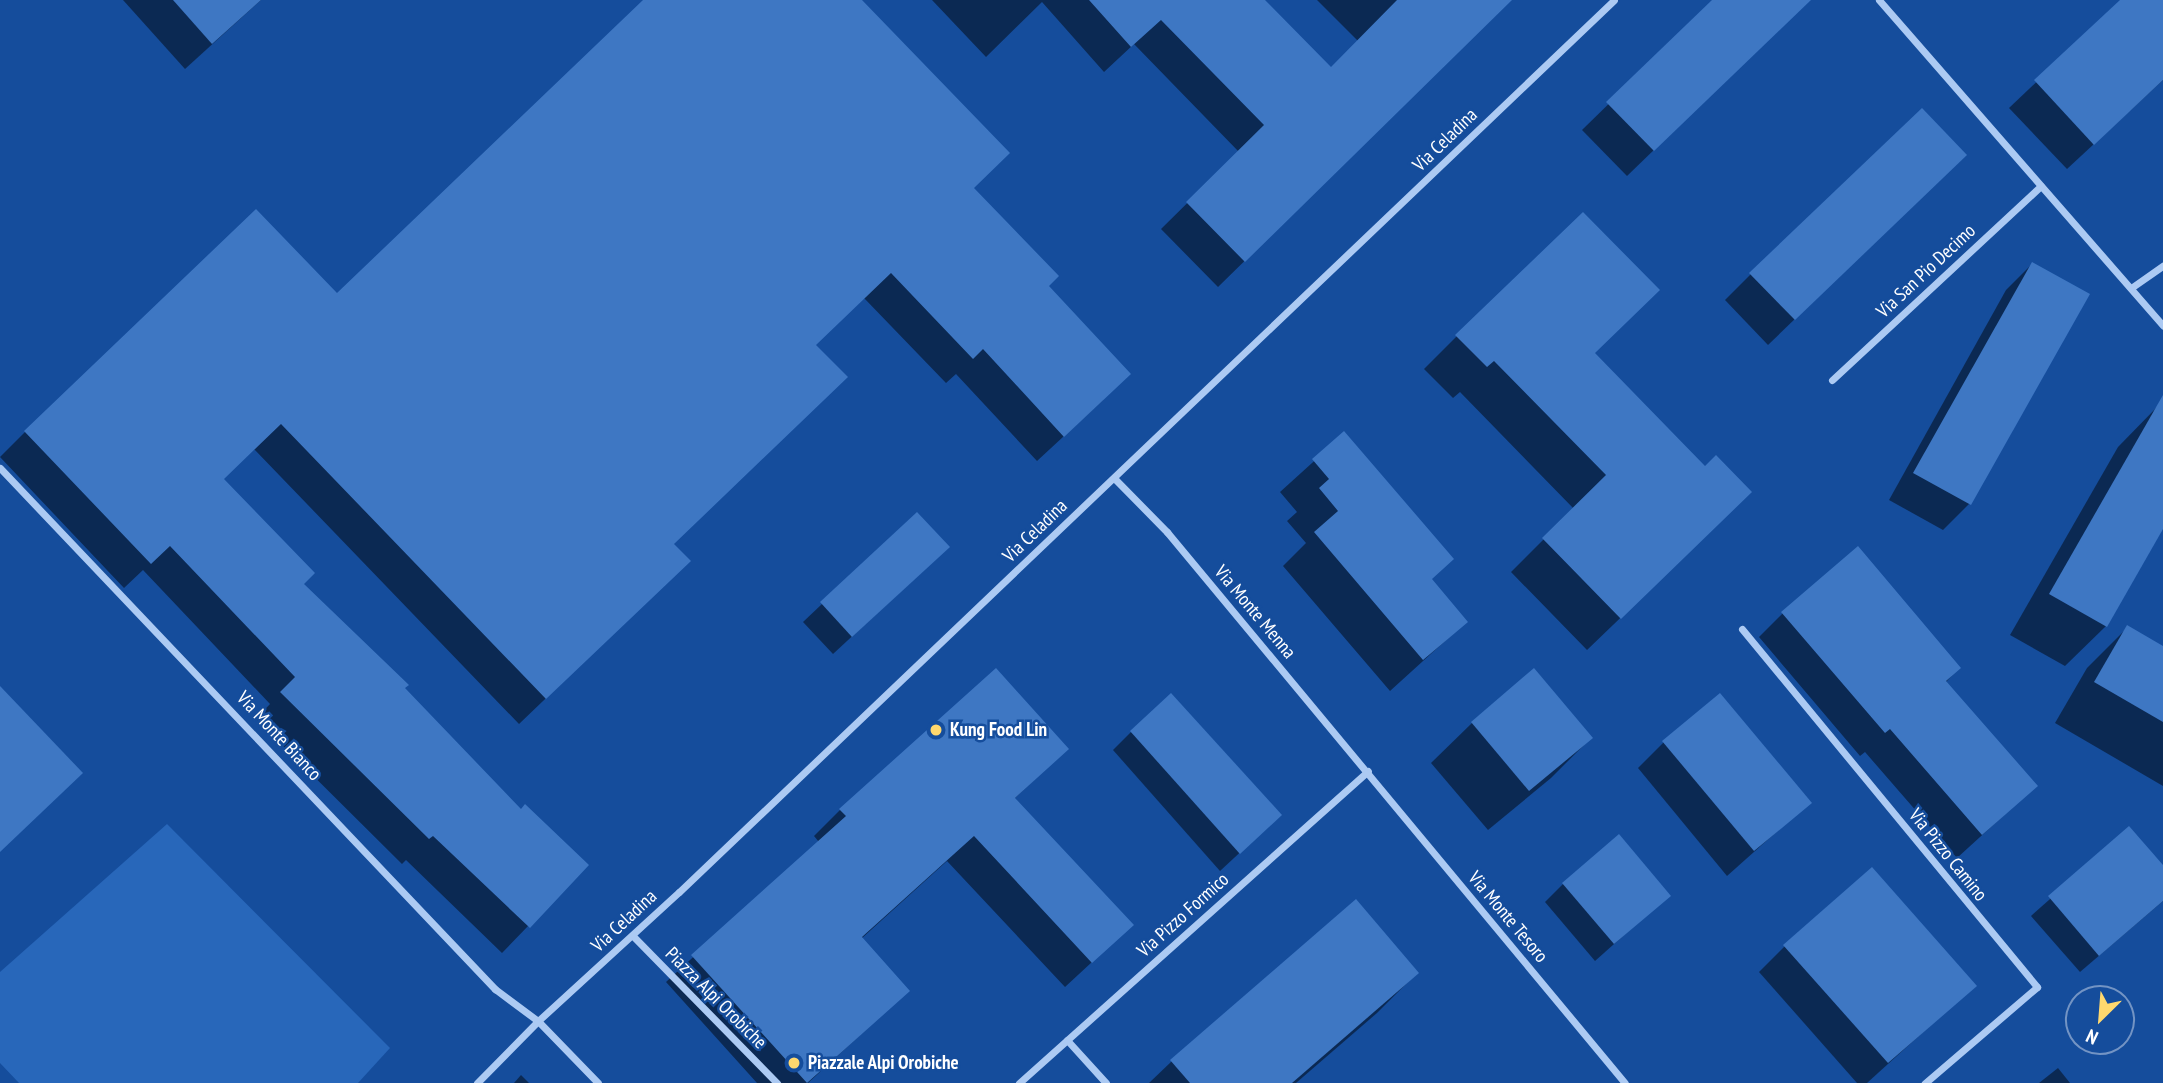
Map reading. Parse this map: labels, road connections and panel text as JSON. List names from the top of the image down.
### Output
{
  "streets": {
    "street": [
      "Via Celadina",
      "Via San Pio Decimo",
      "Via Monte Menna",
      "Via Monte Bianco",
      "Via Pizzo Camino",
      "Via Pizzo Formico",
      "Via Monte Tesoro",
      "Piazza Alpi Orobiche"
    ]
  },
  "crossings": [
    ["Via Celadina", "Via Monte Menna"],
    ["Via Celadina", "Via Monte Bianco"],
    ["Via Celadina", "Piazza Alpi Orobiche"],
    ["Via Monte Menna", "Via Pizzo Formico"],
    ["Via Monte Menna", "Via Monte Tesoro"],
    ["Via Pizzo Formico", "Via Monte Tesoro"]
  ],
  "places": ["Kung Food Lin", "Piazzale Alpi Orobiche"],
  "north": "bottom left"
}
